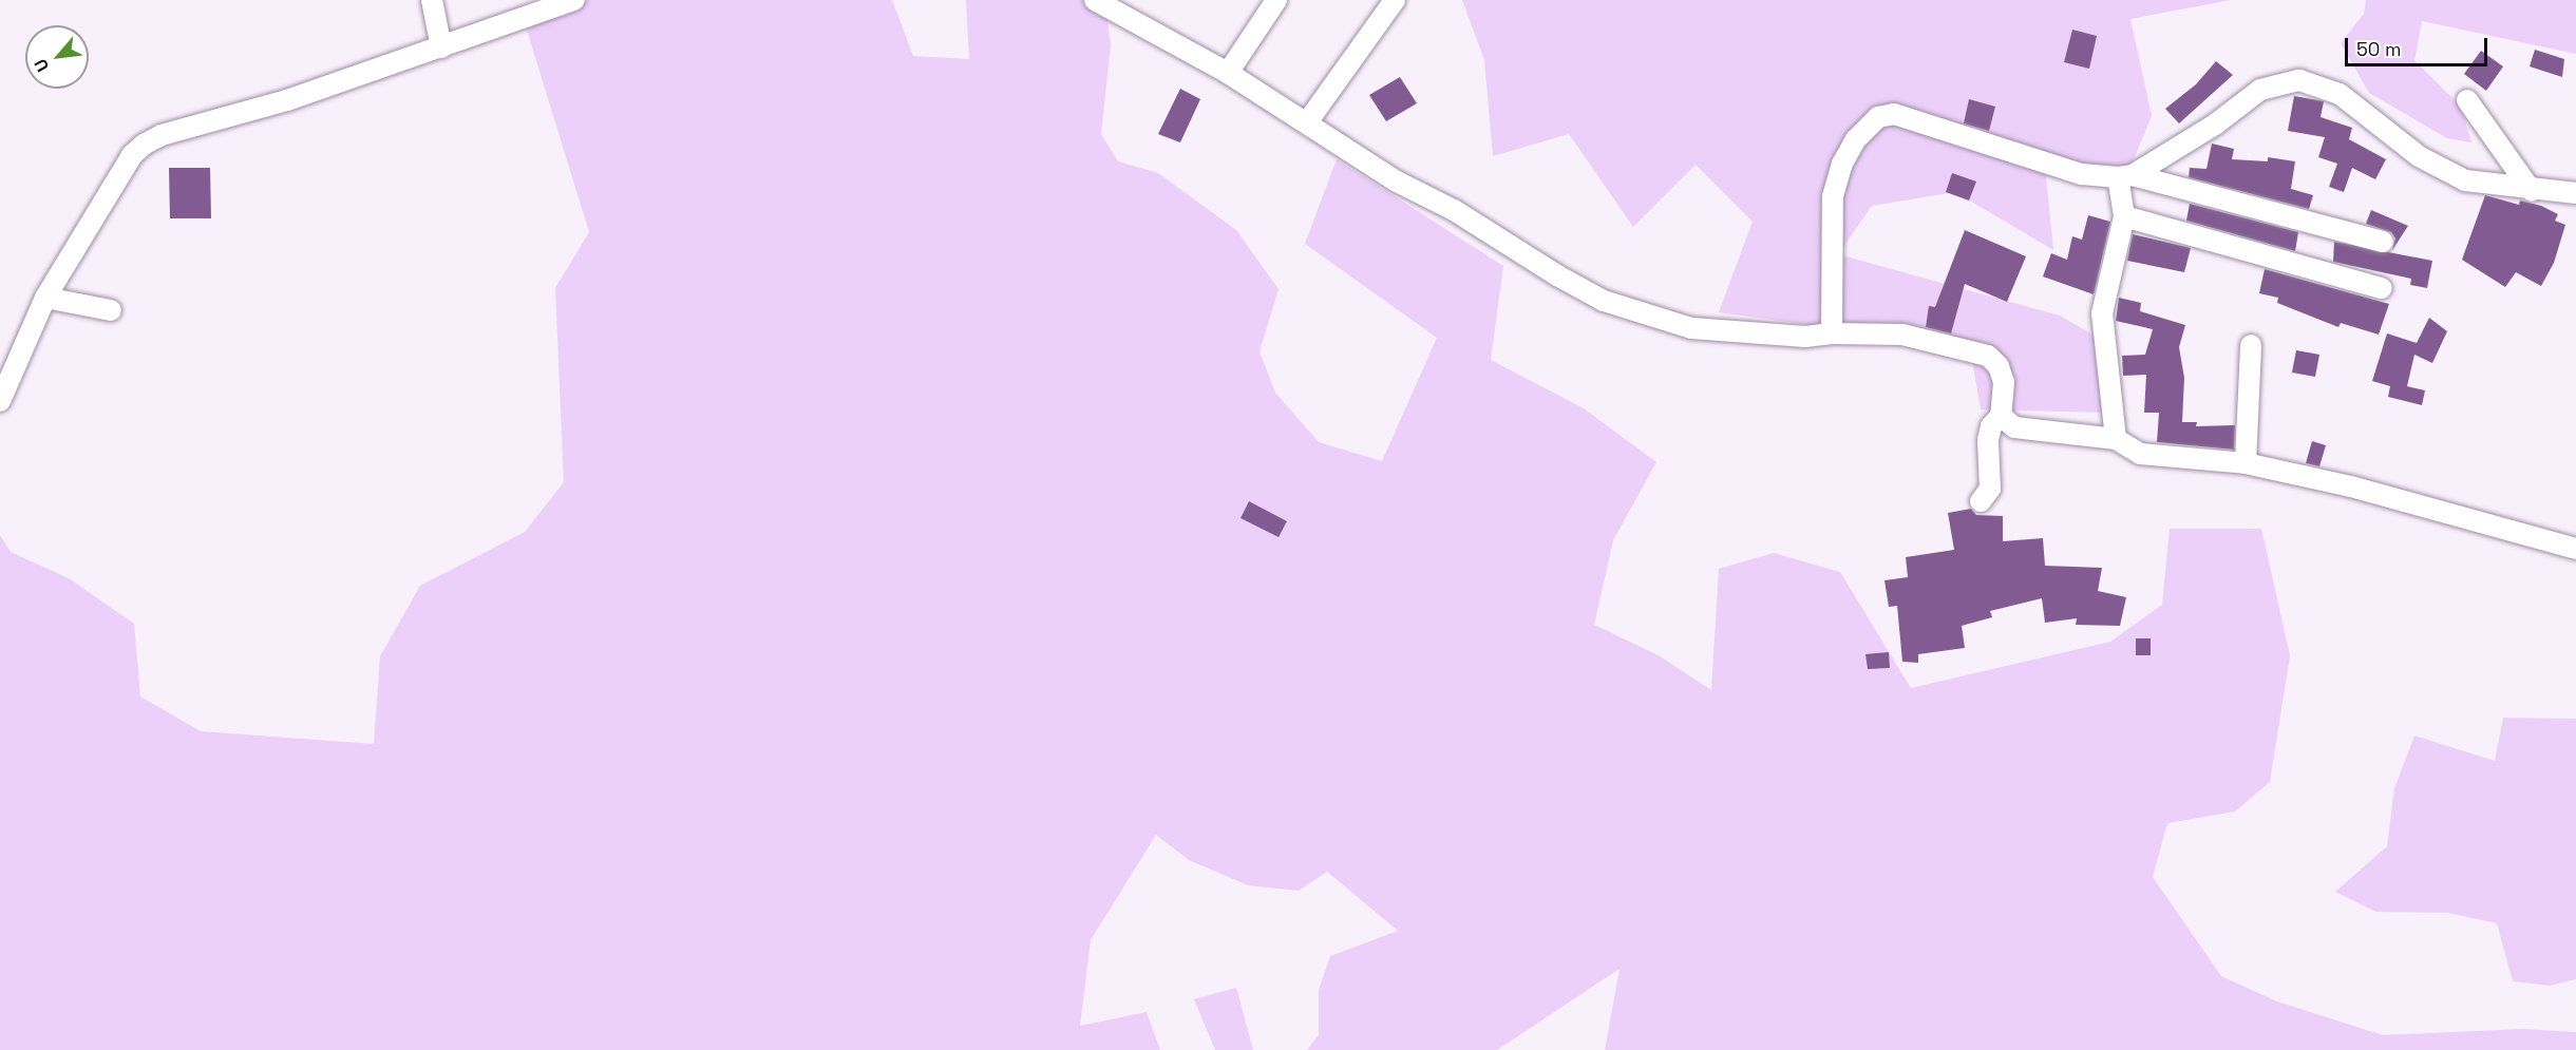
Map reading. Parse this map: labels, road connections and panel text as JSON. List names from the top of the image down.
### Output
{
  "scale_bar": "50 m",
  "north": "bottom left"
}
